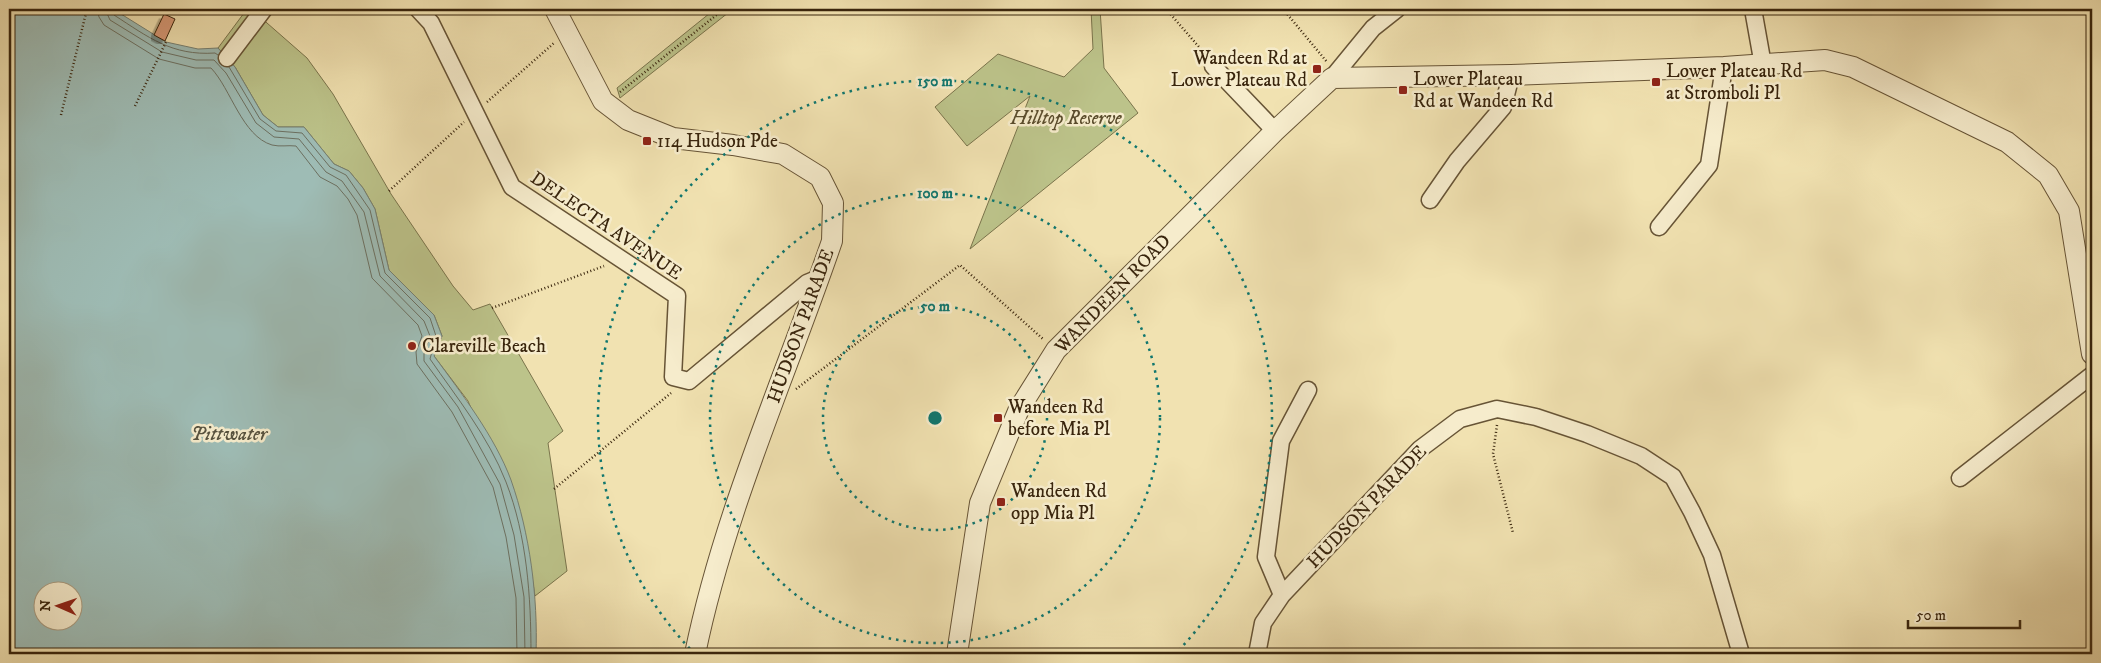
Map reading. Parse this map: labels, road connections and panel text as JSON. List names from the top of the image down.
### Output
{
  "streets": {
    "street": ["DELECTA AVENUE", "WANDEEN ROAD", "HUDSON PARADE"]
  },
  "water": ["Pittwater"],
  "parks": ["Hilltop Reserve"],
  "places": {
    "transit": [
      "Wandeen Rd at Lower Plateau Rd",
      "Lower Plateau Rd at Stromboli Pl",
      "Lower Plateau Rd at Wandeen Rd",
      "114 Hudson Pde",
      "Wandeen Rd before Mia Pl",
      "Wandeen Rd opp Mia Pl"
    ],
    "other": ["Clareville Beach"]
  },
  "scale_bar": "50 m",
  "north": "left",
  "rings": ["150 m", "100 m", "50 m"]
}
